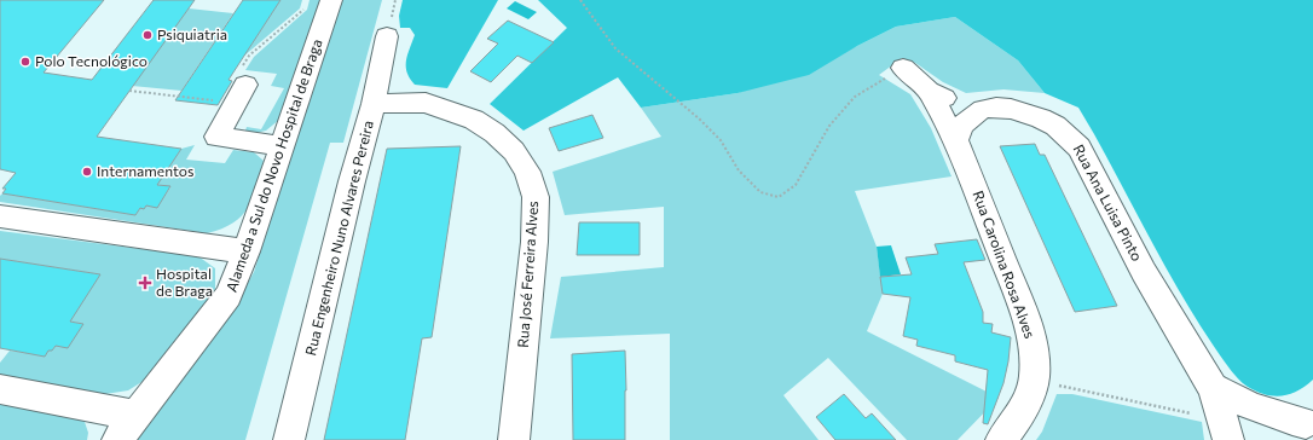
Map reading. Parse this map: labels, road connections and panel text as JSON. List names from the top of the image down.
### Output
{
  "streets": {
    "street": [
      "Alameda a Sul do Novo Hospital de Braga",
      "Rua Ana Luisa Pinto",
      "Rua Engenheiro Nuno Alvares Pereira",
      "Rua Carolina Rosa Alves",
      "Rua José Ferreira Alves"
    ]
  },
  "crossings": [
    ["Rua Ana Luisa Pinto", "Rua Carolina Rosa Alves"],
    ["Rua Engenheiro Nuno Alvares Pereira", "Rua José Ferreira Alves"]
  ],
  "places": {
    "other": ["Psiquiatria", "Polo Tecnológico", "Internamentos"],
    "health": ["Hospital de Braga"]
  }
}
